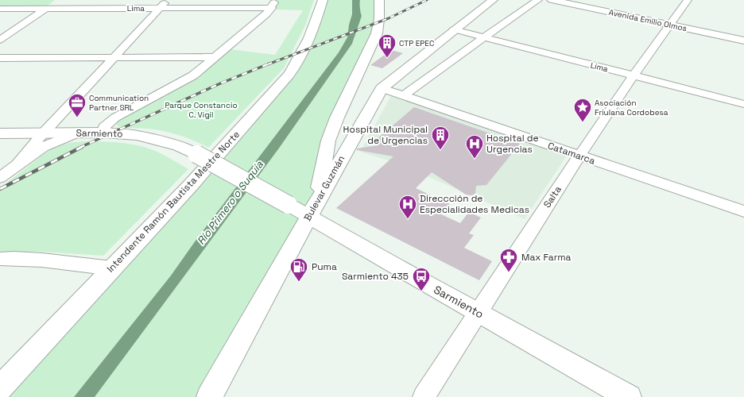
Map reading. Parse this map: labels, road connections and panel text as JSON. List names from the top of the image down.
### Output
{
  "streets": {
    "main road": [
      "Avenida Emilio Olmos",
      "Sarmiento",
      "Bulevar Guzmán",
      "Intendente Ramón Bautista Mestre Norte"
    ],
    "street": ["Lima", "Catamarca", "Salta"]
  },
  "crossings": [
    ["Lima", "Bulevar Guzmán"],
    ["Lima", "Salta"],
    ["Avenida Emilio Olmos", "Salta"],
    ["Sarmiento", "Bulevar Guzmán"],
    ["Sarmiento", "Salta"],
    ["Catamarca", "Bulevar Guzmán"],
    ["Catamarca", "Salta"]
  ],
  "water": ["Río Primero o Suquía"],
  "parks": ["Parque Constancio C. Vigil"],
  "places": {
    "building": ["CTP EPEC", "Hospital Municipal de Urgencias"],
    "office": ["Communication Partner SRL"],
    "place": ["Asociación Friulana Cordobesa"],
    "hospital": ["Hospital de Urgencias", "Direccción de Especialidades Medicas"],
    "pharmacy": ["Max Farma"],
    "fuel station": ["Puma"],
    "bus stop": ["Sarmiento 435"]
  }
}
